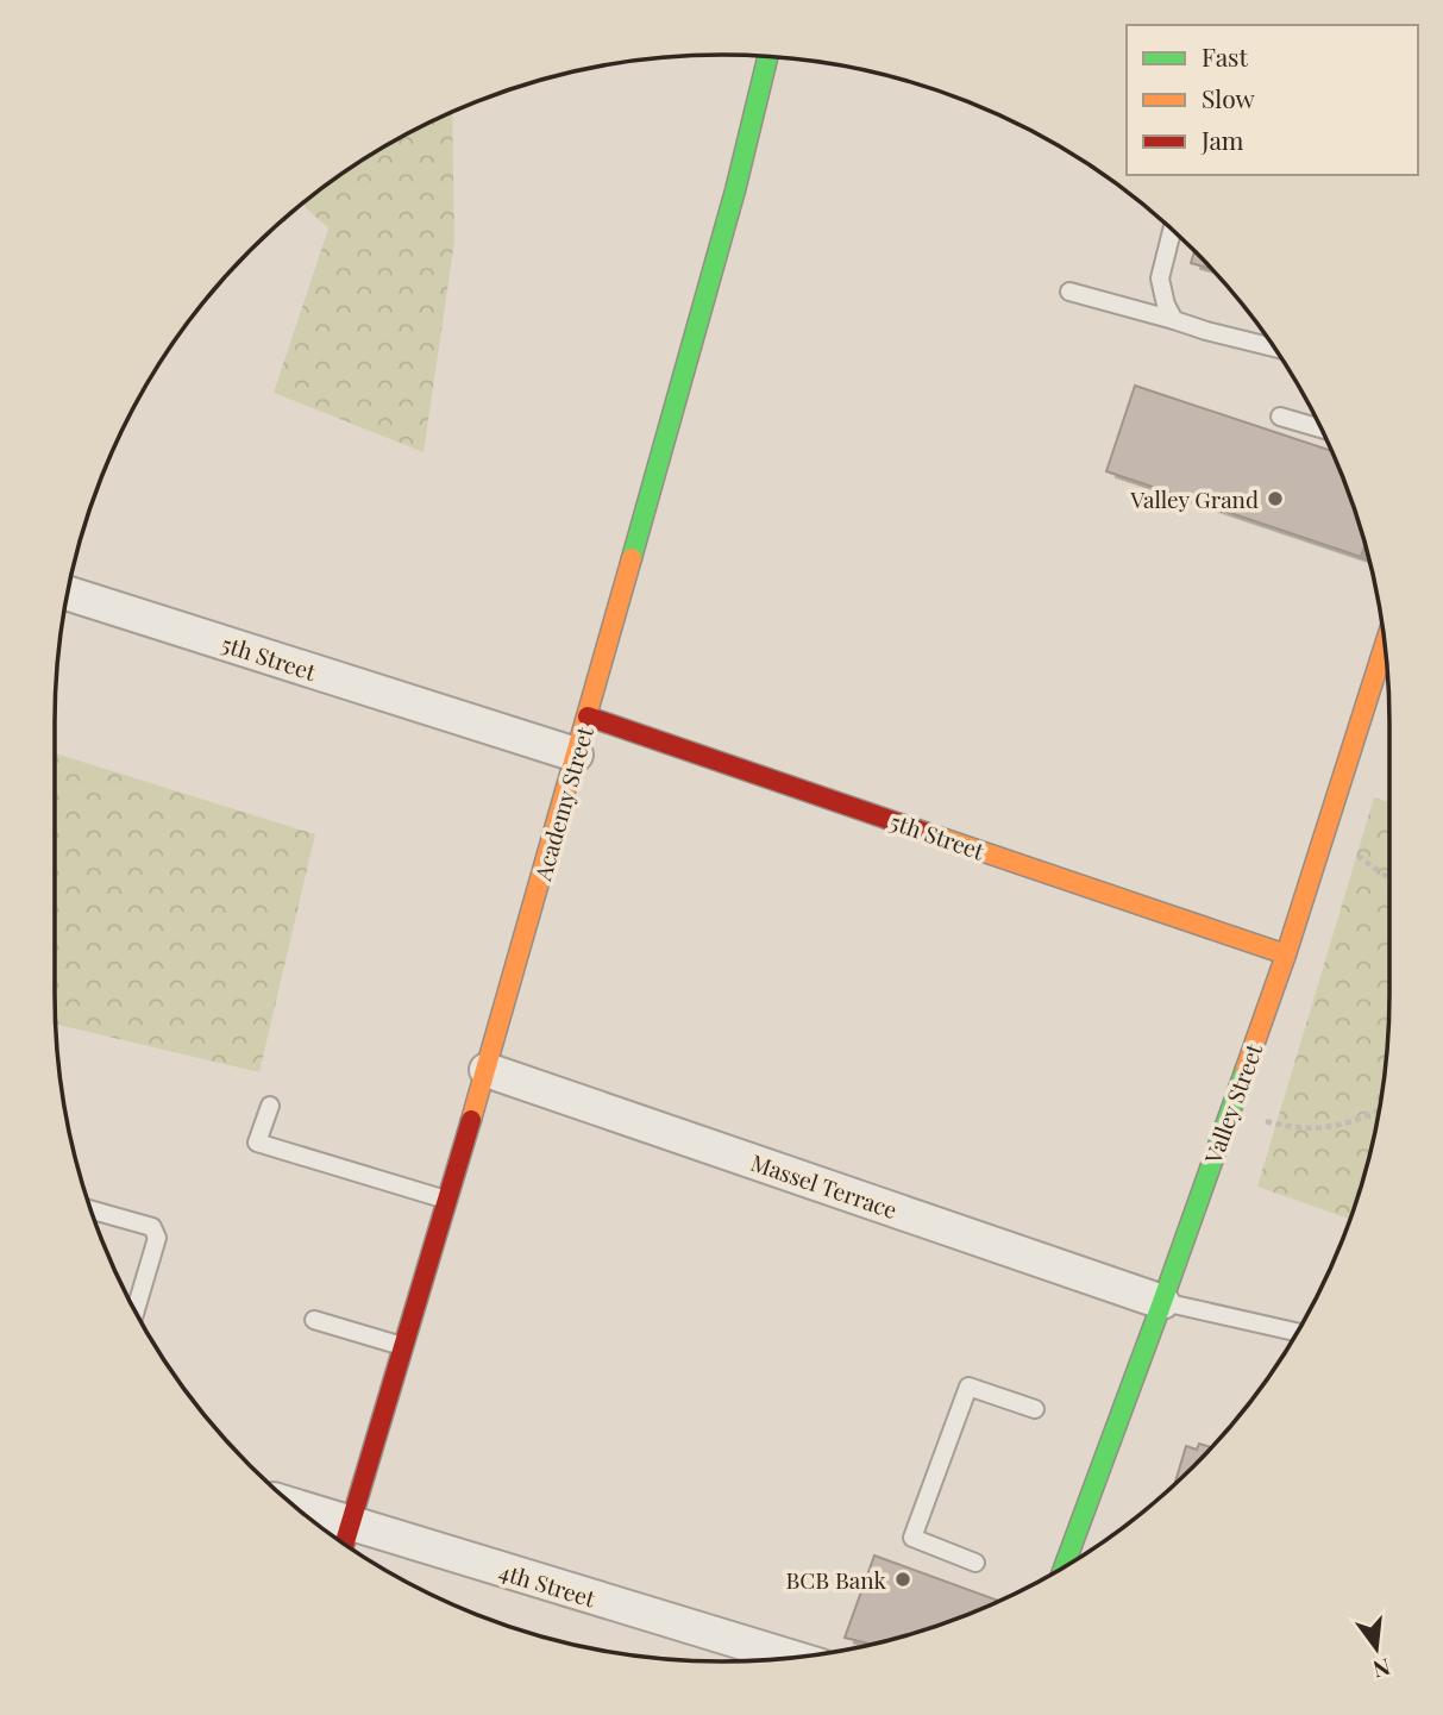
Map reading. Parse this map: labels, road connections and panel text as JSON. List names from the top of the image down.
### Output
{
  "streets": {
    "street": [
      "5th Street",
      "Academy Street",
      "Valley Street",
      "Massel Terrace",
      "4th Street"
    ]
  },
  "crossings": [
    ["5th Street", "Academy Street"],
    ["5th Street", "Valley Street"],
    ["Academy Street", "Massel Terrace"],
    ["Academy Street", "4th Street"],
    ["Valley Street", "Massel Terrace"]
  ],
  "places": ["Valley Grand", "BCB Bank"],
  "legend": ["Fast", "Slow", "Jam"],
  "north": "bottom"
}
